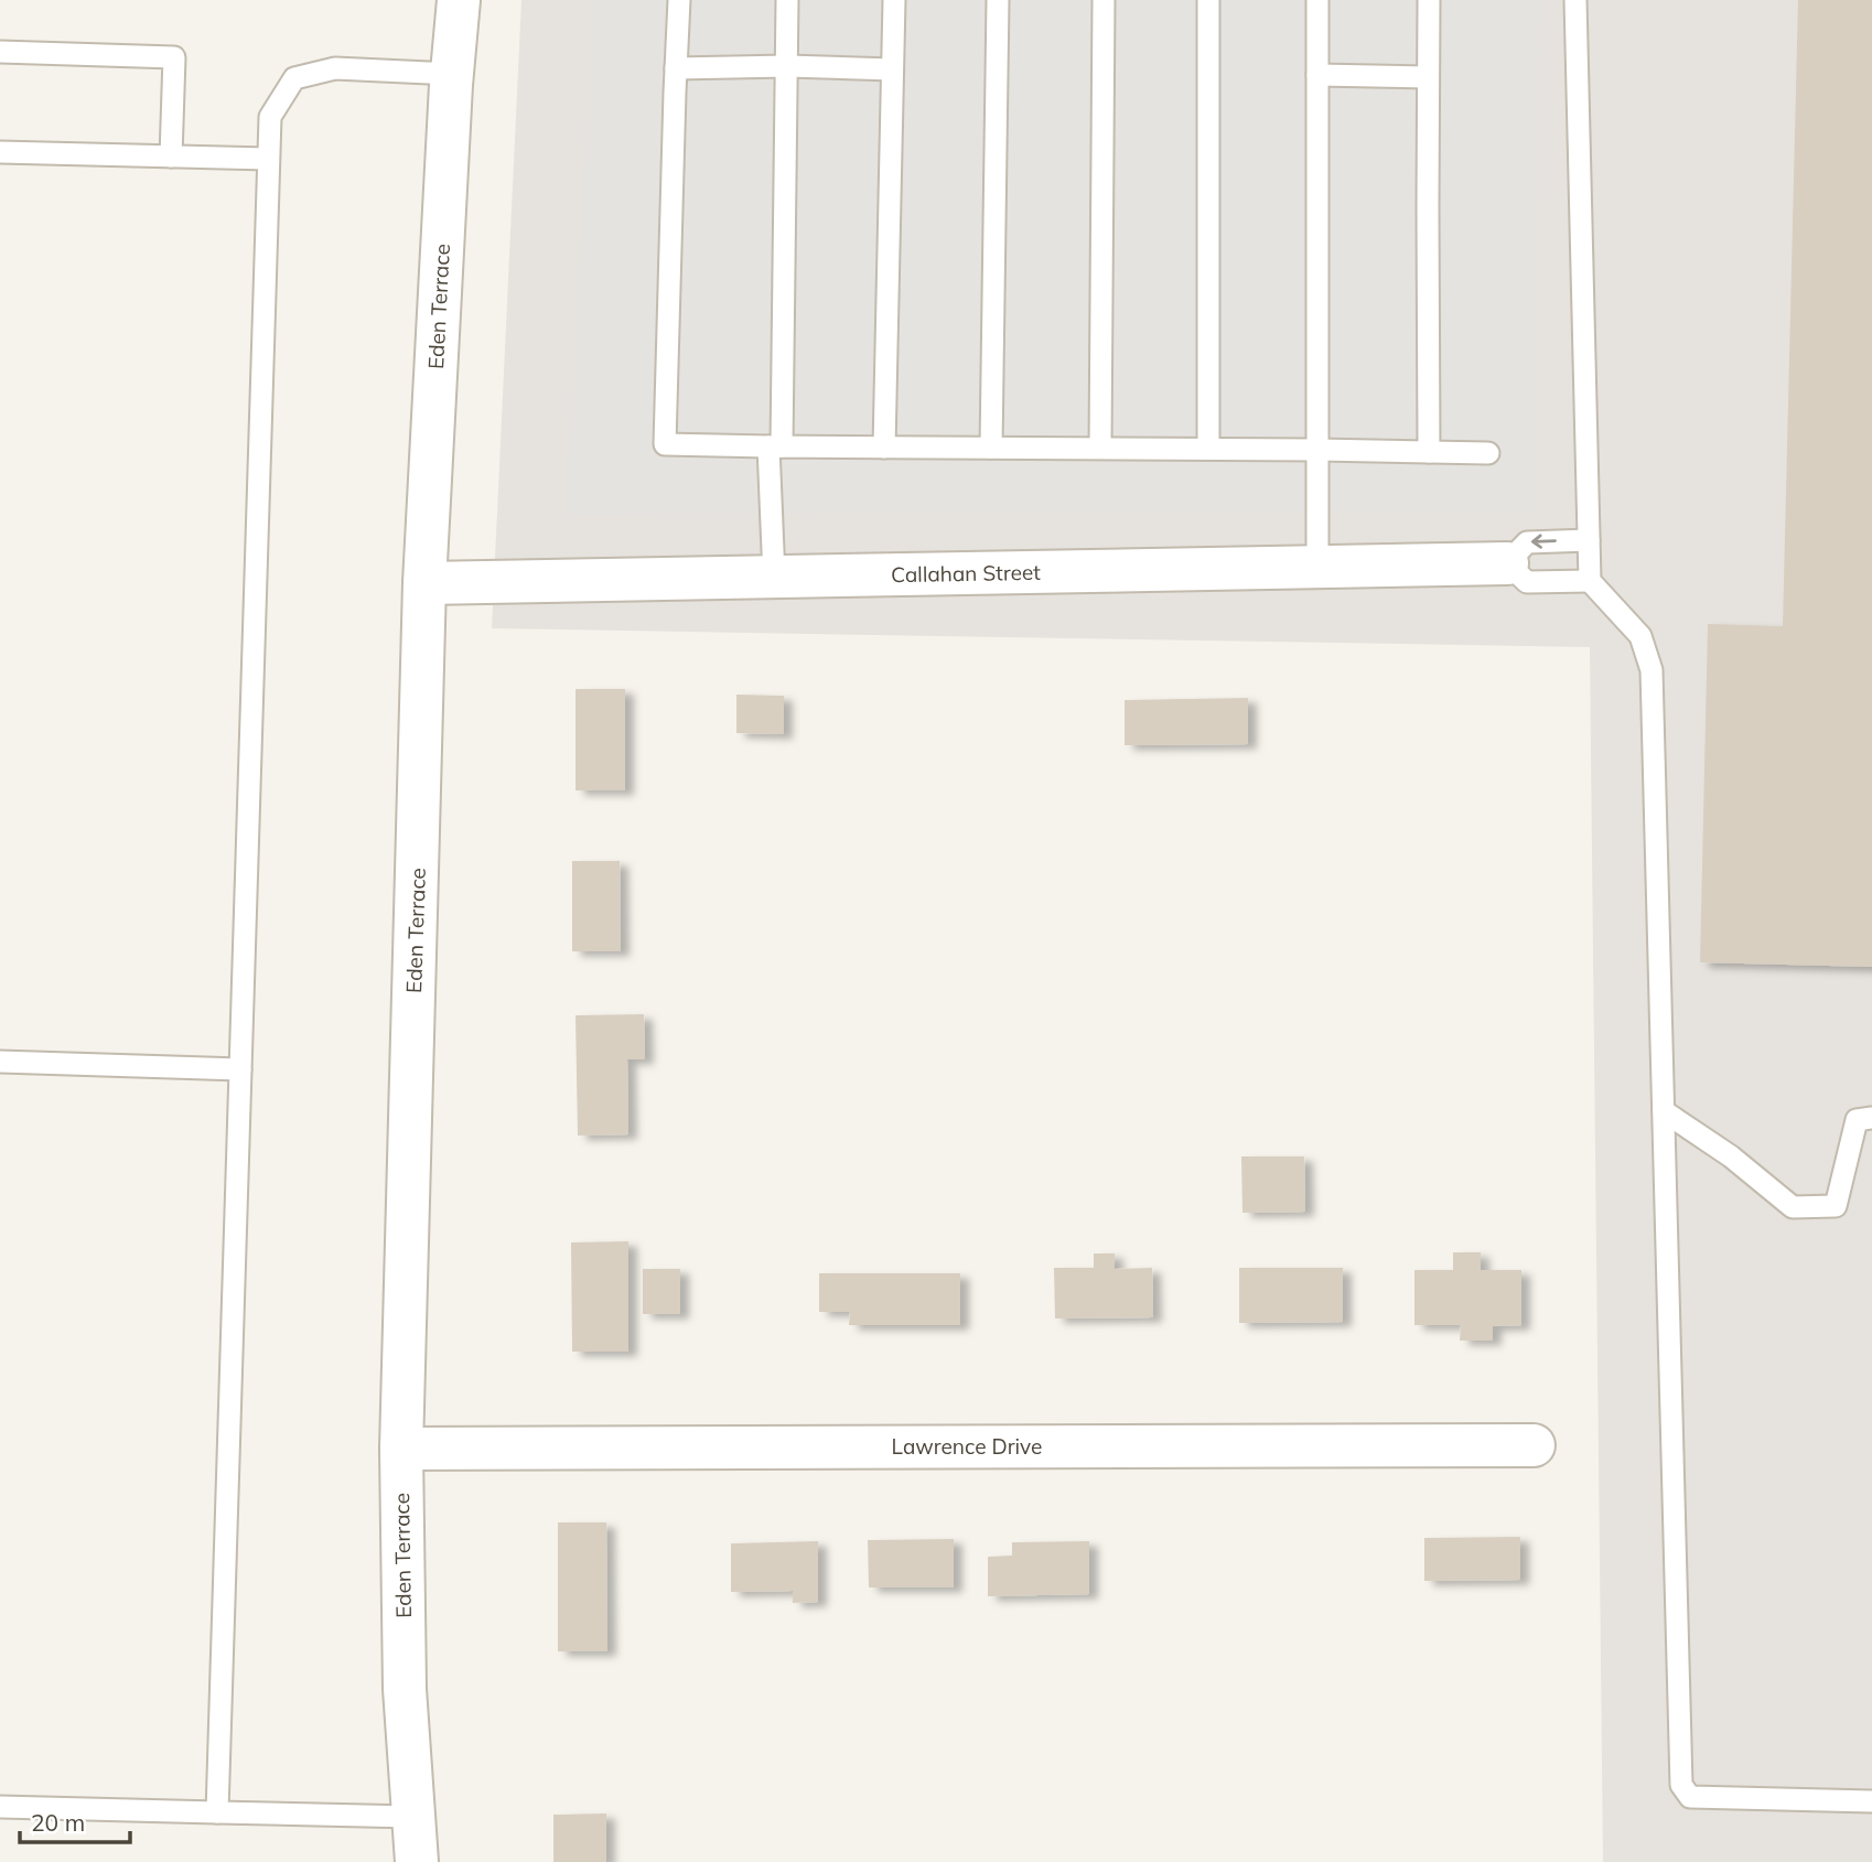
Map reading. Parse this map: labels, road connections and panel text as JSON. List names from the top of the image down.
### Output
{
  "streets": {
    "street": ["Eden Terrace", "Callahan Street", "Lawrence Drive"]
  },
  "crossings": [
    ["Eden Terrace", "Callahan Street"],
    ["Eden Terrace", "Lawrence Drive"]
  ],
  "scale_bar": "20 m"
}
